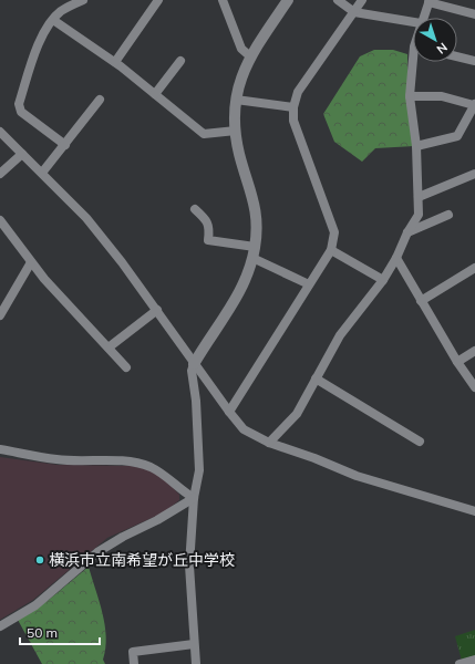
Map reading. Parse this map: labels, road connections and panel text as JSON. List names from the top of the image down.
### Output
{
  "places": ["横浜市立南希望が丘中学校"],
  "scale_bar": "50 m",
  "north": "bottom right"
}
